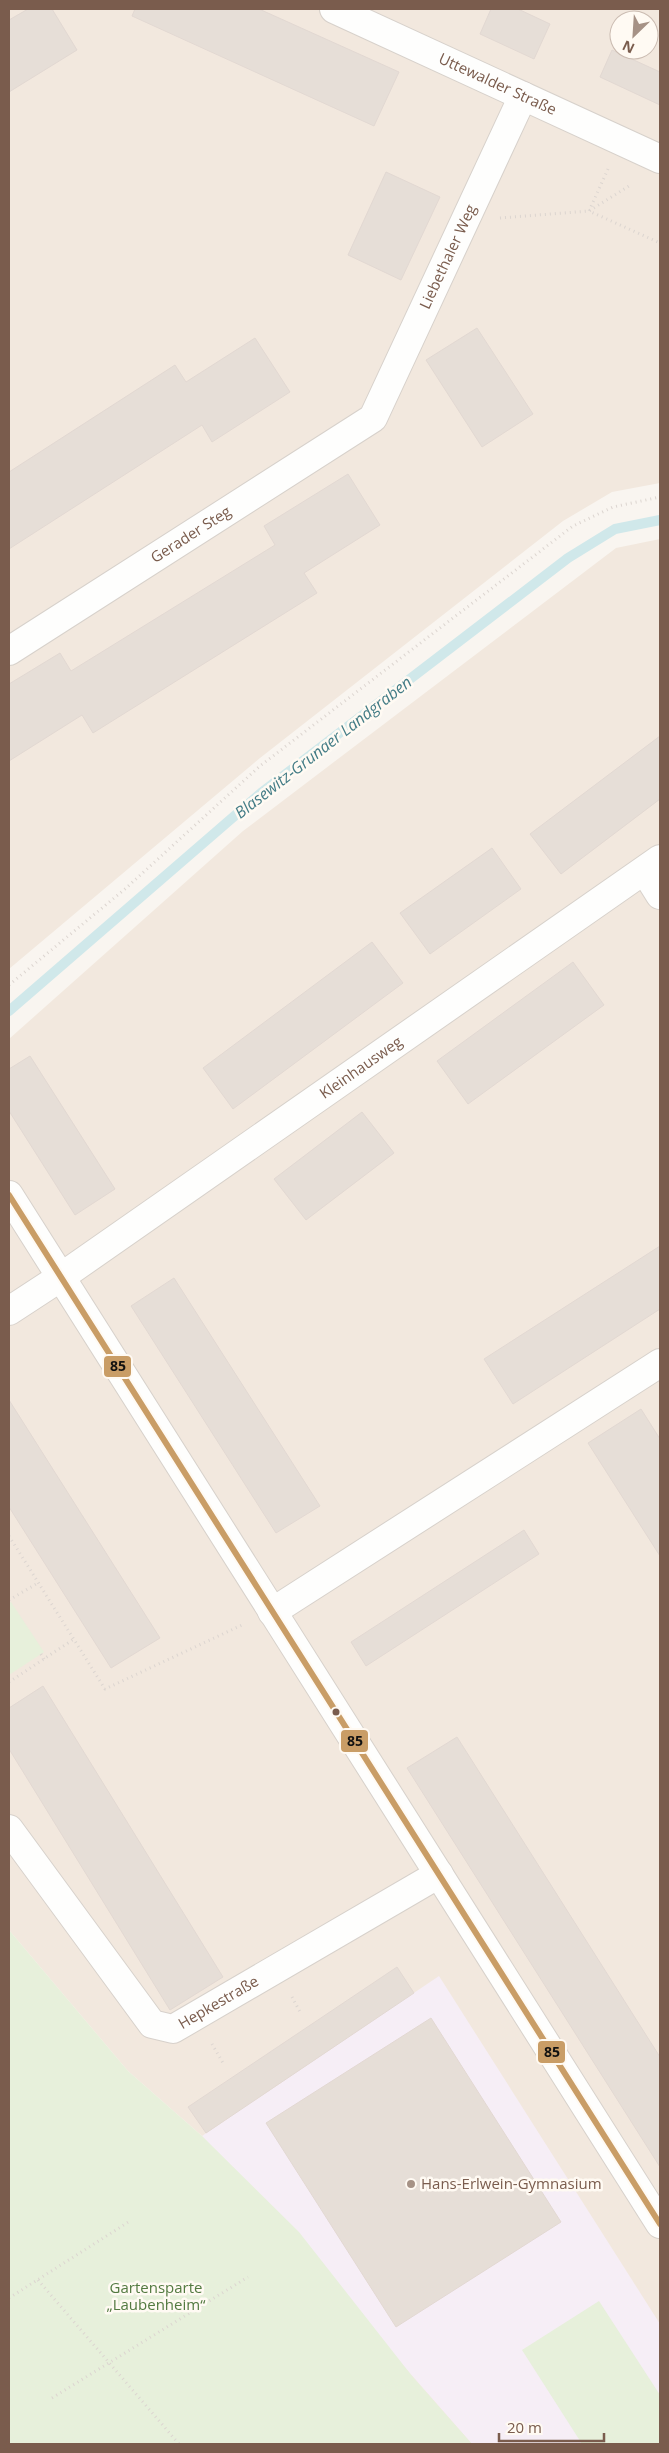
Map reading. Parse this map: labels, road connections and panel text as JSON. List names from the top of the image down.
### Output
{
  "streets": {
    "street": [
      "Uttewalder Straße",
      "Liebethaler Weg",
      "Gerader Steg",
      "Kleinhausweg",
      "Hepkestraße"
    ]
  },
  "crossings": [
    ["Uttewalder Straße", "Liebethaler Weg"],
    ["Liebethaler Weg", "Gerader Steg"]
  ],
  "water": ["Blasewitz‐Grunaer Landgraben"],
  "parks": ["Gartensparte „Laubenheim“"],
  "places": ["Hans-Erlwein-Gymnasium"],
  "lines": ["transit line 85"],
  "scale_bar": "20 m",
  "north": "bottom left"
}
